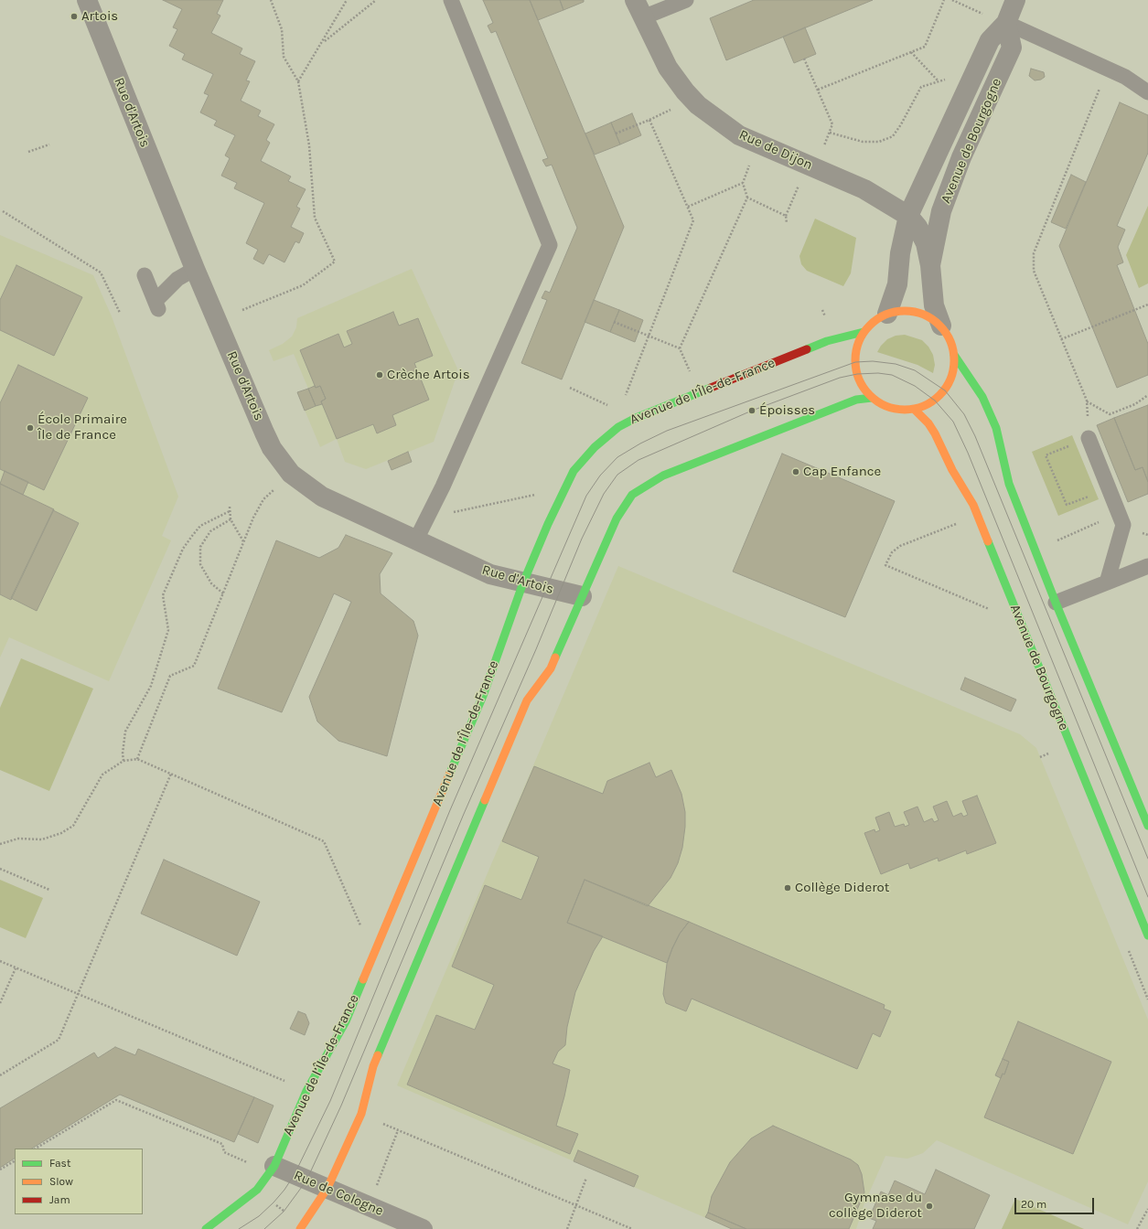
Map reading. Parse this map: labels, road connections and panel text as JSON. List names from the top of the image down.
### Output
{
  "streets": {
    "street": [
      "Rue d'Artois",
      "Avenue de Bourgogne",
      "Rue de Dijon",
      "Avenue de l’Île-de-France",
      "Rue de Cologne"
    ]
  },
  "crossings": [
    ["Rue d'Artois", "Avenue de l’Île-de-France"],
    ["Avenue de Bourgogne", "Rue de Dijon"],
    ["Avenue de Bourgogne", "Avenue de l’Île-de-France"],
    ["Avenue de l’Île-de-France", "Rue de Cologne"]
  ],
  "places": [
    "Artois",
    "Crèche Artois",
    "Époisses",
    "École Primaire Île de France",
    "Cap Enfance",
    "Collège Diderot",
    "Gymnase du collège Diderot"
  ],
  "legend": ["Fast", "Slow", "Jam"],
  "scale_bar": "20 m"
}
